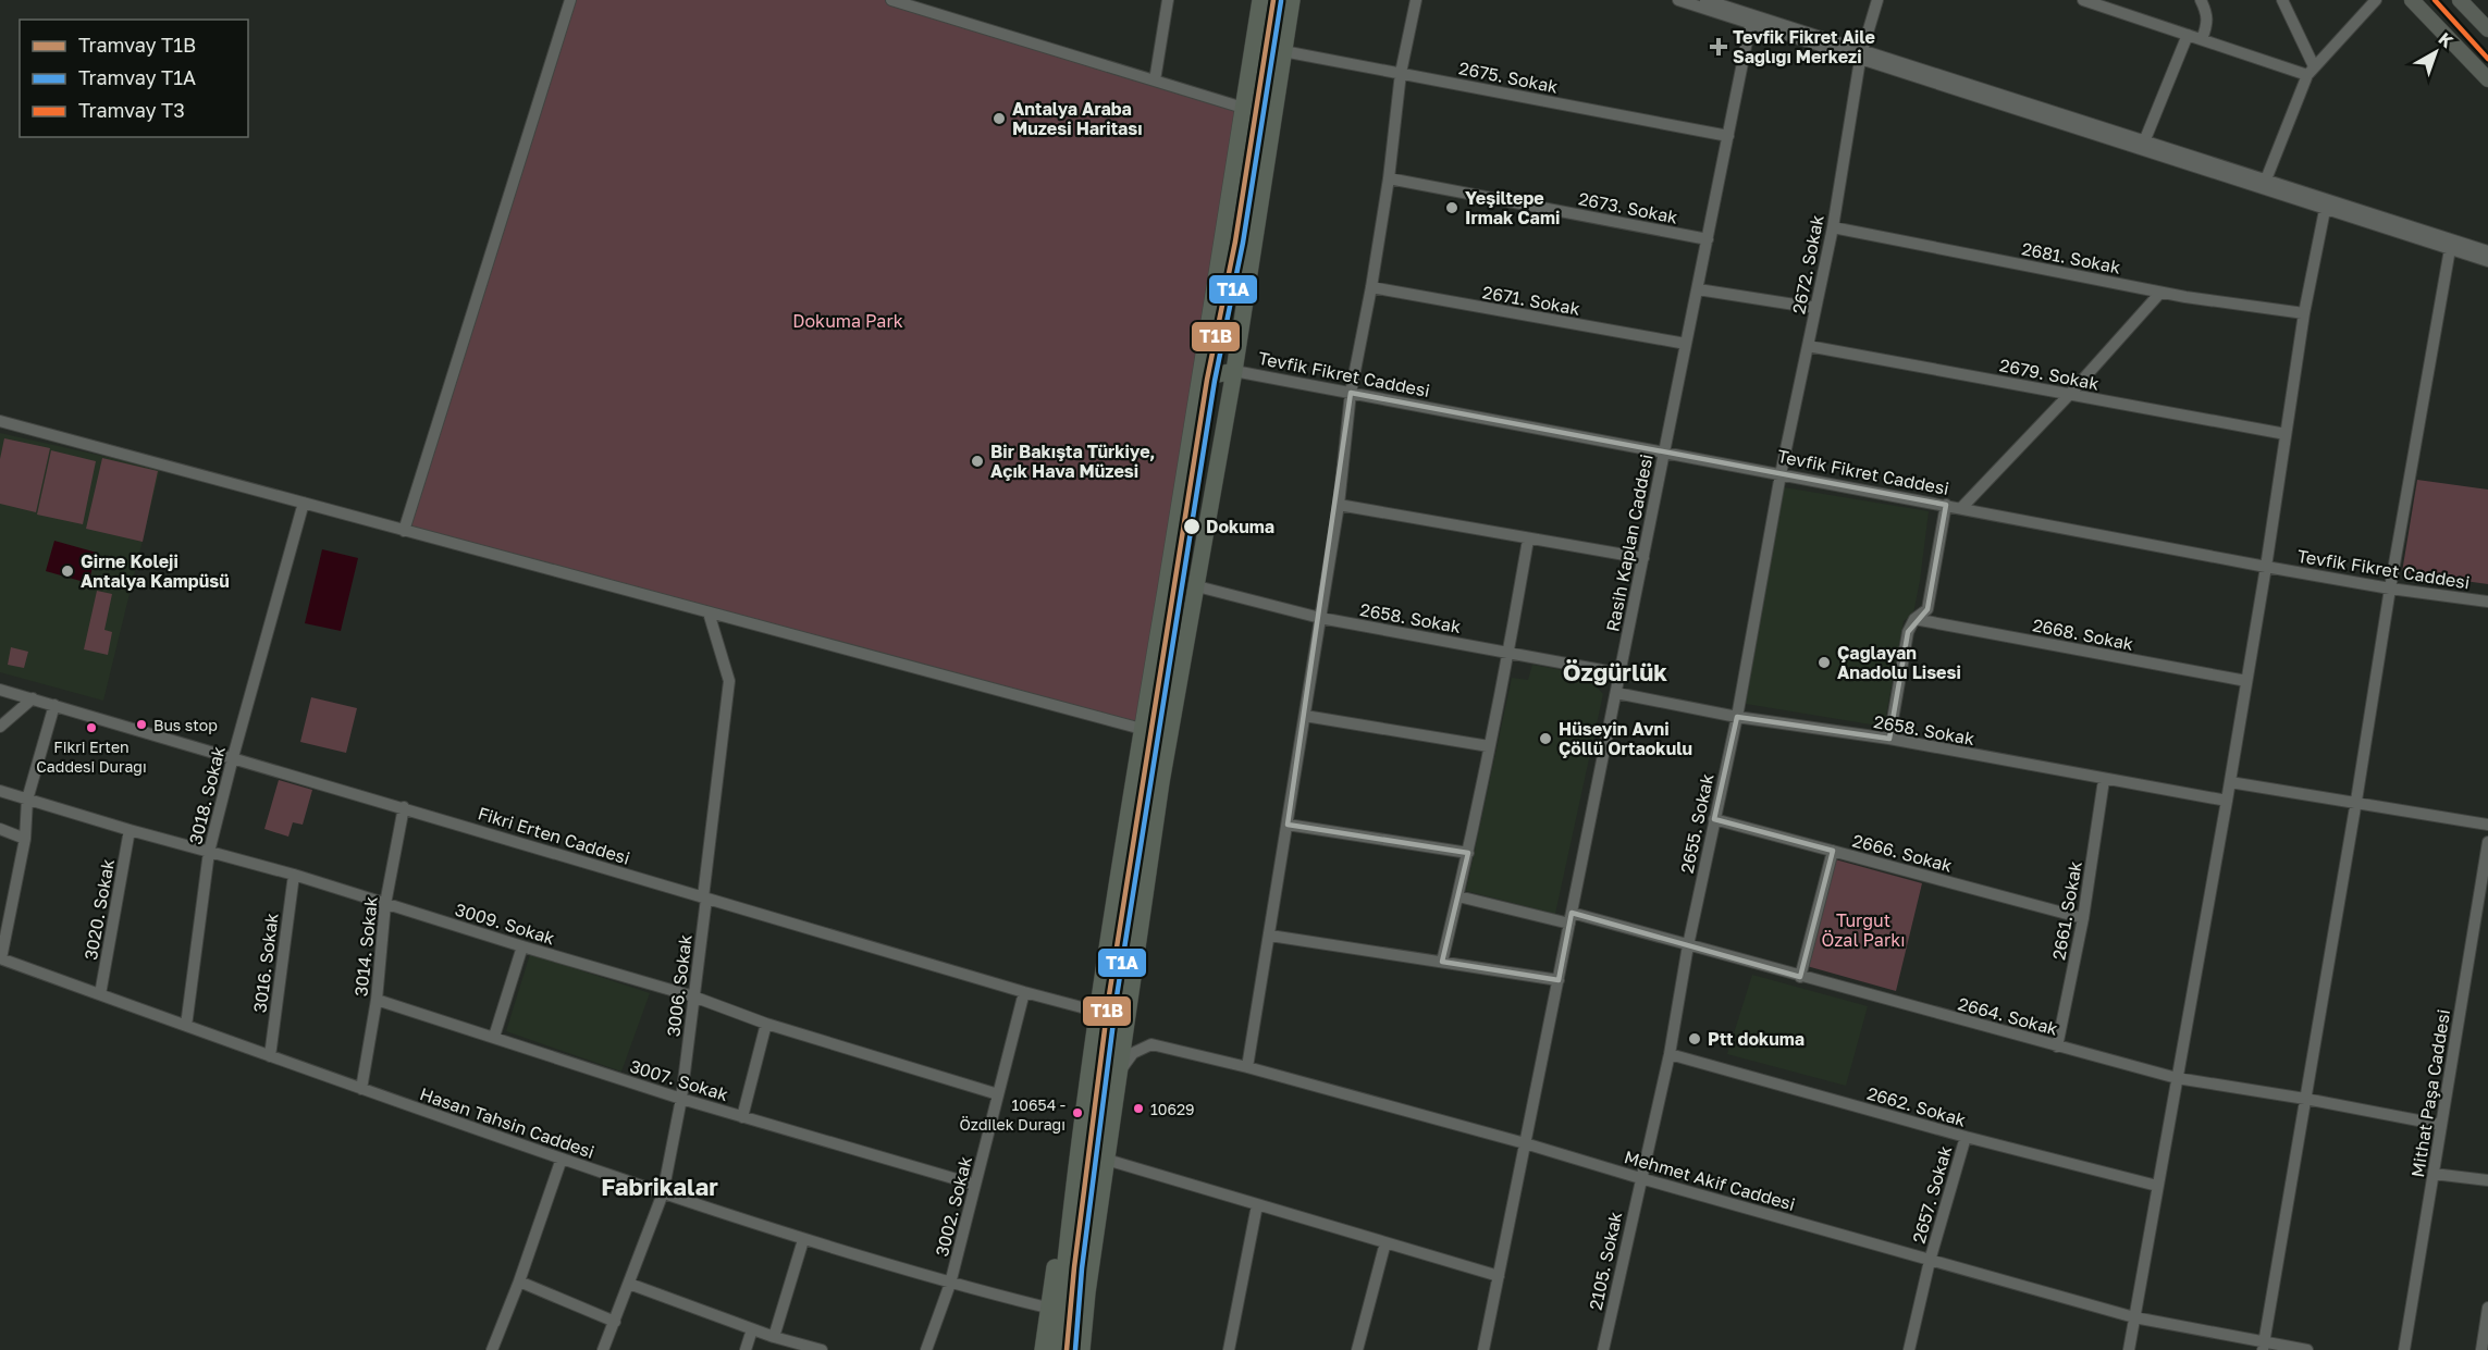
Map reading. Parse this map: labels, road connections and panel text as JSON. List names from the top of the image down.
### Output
{
  "streets": {
    "street": [
      "2675. Sokak",
      "2673. Sokak",
      "2681. Sokak",
      "2672. Sokak",
      "2671. Sokak",
      "Tevfik Fikret Caddesi",
      "2679. Sokak",
      "Rasih Kaplan Caddesi",
      "2658. Sokak",
      "2668. Sokak",
      "3018. Sokak",
      "2655. Sokak",
      "Fikri Erten Caddesi",
      "2666. Sokak",
      "3020. Sokak",
      "2661. Sokak",
      "3009. Sokak",
      "3014. Sokak",
      "3016. Sokak",
      "3006. Sokak",
      "2664. Sokak",
      "3007. Sokak",
      "Mithat Paşa Caddesi",
      "2662. Sokak",
      "Hasan Tahsin Caddesi",
      "Mehmet Akif Caddesi",
      "2657. Sokak",
      "3002. Sokak",
      "2105. Sokak"
    ]
  },
  "crossings": [
    ["2675. Sokak", "Rasih Kaplan Caddesi"],
    ["2673. Sokak", "Rasih Kaplan Caddesi"],
    ["2681. Sokak", "2672. Sokak"],
    ["2672. Sokak", "Tevfik Fikret Caddesi"],
    ["2672. Sokak", "2679. Sokak"],
    ["2672. Sokak", "2655. Sokak"],
    ["2671. Sokak", "Rasih Kaplan Caddesi"],
    ["Tevfik Fikret Caddesi", "Rasih Kaplan Caddesi"],
    ["Tevfik Fikret Caddesi", "2655. Sokak"],
    ["Rasih Kaplan Caddesi", "2658. Sokak"],
    ["Rasih Kaplan Caddesi", "2664. Sokak"],
    ["Rasih Kaplan Caddesi", "Mehmet Akif Caddesi"],
    ["2658. Sokak", "2655. Sokak"],
    ["2658. Sokak", "2661. Sokak"],
    ["3018. Sokak", "Fikri Erten Caddesi"],
    ["3018. Sokak", "3009. Sokak"],
    ["3018. Sokak", "Hasan Tahsin Caddesi"],
    ["2655. Sokak", "2666. Sokak"],
    ["2655. Sokak", "2664. Sokak"],
    ["2655. Sokak", "2662. Sokak"],
    ["2655. Sokak", "Mehmet Akif Caddesi"],
    ["2655. Sokak", "2105. Sokak"],
    ["Fikri Erten Caddesi", "3014. Sokak"],
    ["Fikri Erten Caddesi", "3006. Sokak"],
    ["Fikri Erten Caddesi", "3002. Sokak"],
    ["2666. Sokak", "2661. Sokak"],
    ["3020. Sokak", "3009. Sokak"],
    ["3020. Sokak", "Hasan Tahsin Caddesi"],
    ["2661. Sokak", "2664. Sokak"],
    ["3009. Sokak", "3014. Sokak"],
    ["3009. Sokak", "3016. Sokak"],
    ["3009. Sokak", "3006. Sokak"],
    ["3009. Sokak", "3002. Sokak"],
    ["3014. Sokak", "3007. Sokak"],
    ["3014. Sokak", "Hasan Tahsin Caddesi"],
    ["3016. Sokak", "Hasan Tahsin Caddesi"],
    ["3006. Sokak", "3007. Sokak"],
    ["3006. Sokak", "Hasan Tahsin Caddesi"],
    ["2664. Sokak", "Mithat Paşa Caddesi"],
    ["3007. Sokak", "3002. Sokak"],
    ["2662. Sokak", "2657. Sokak"],
    ["Hasan Tahsin Caddesi", "3002. Sokak"],
    ["Mehmet Akif Caddesi", "2657. Sokak"],
    ["Mehmet Akif Caddesi", "2105. Sokak"]
  ],
  "districts": ["Özgürlük", "Fabrikalar"],
  "parks": ["Dokuma Park", "Turgut Özal Parkı"],
  "places": {
    "health": ["Tevfik Fikret Aile Sağlığı Merkezi"],
    "other": [
      "Antalya Araba Muzesi Haritası",
      "Yeşiltepe Irmak Cami",
      "Bir Bakışta Türkiye, Açık Hava Müzesi",
      "Dokuma",
      "Girne Koleji Antalya Kampüsü",
      "Çağlayan Anadolu Lisesi",
      "Bus stop",
      "Fikri Erten Caddesi Durağı",
      "Hüseyin Avni Çöllü Ortaokulu",
      "Ptt dokuma",
      "10629",
      "10654 - Özdilek Durağı"
    ]
  },
  "lines": ["tram line T1B", "tram line T3", "tram line T1A"],
  "legend": ["Tramvay T1B", "Tramvay T1A", "Tramvay T3"],
  "north": "top right"
}
